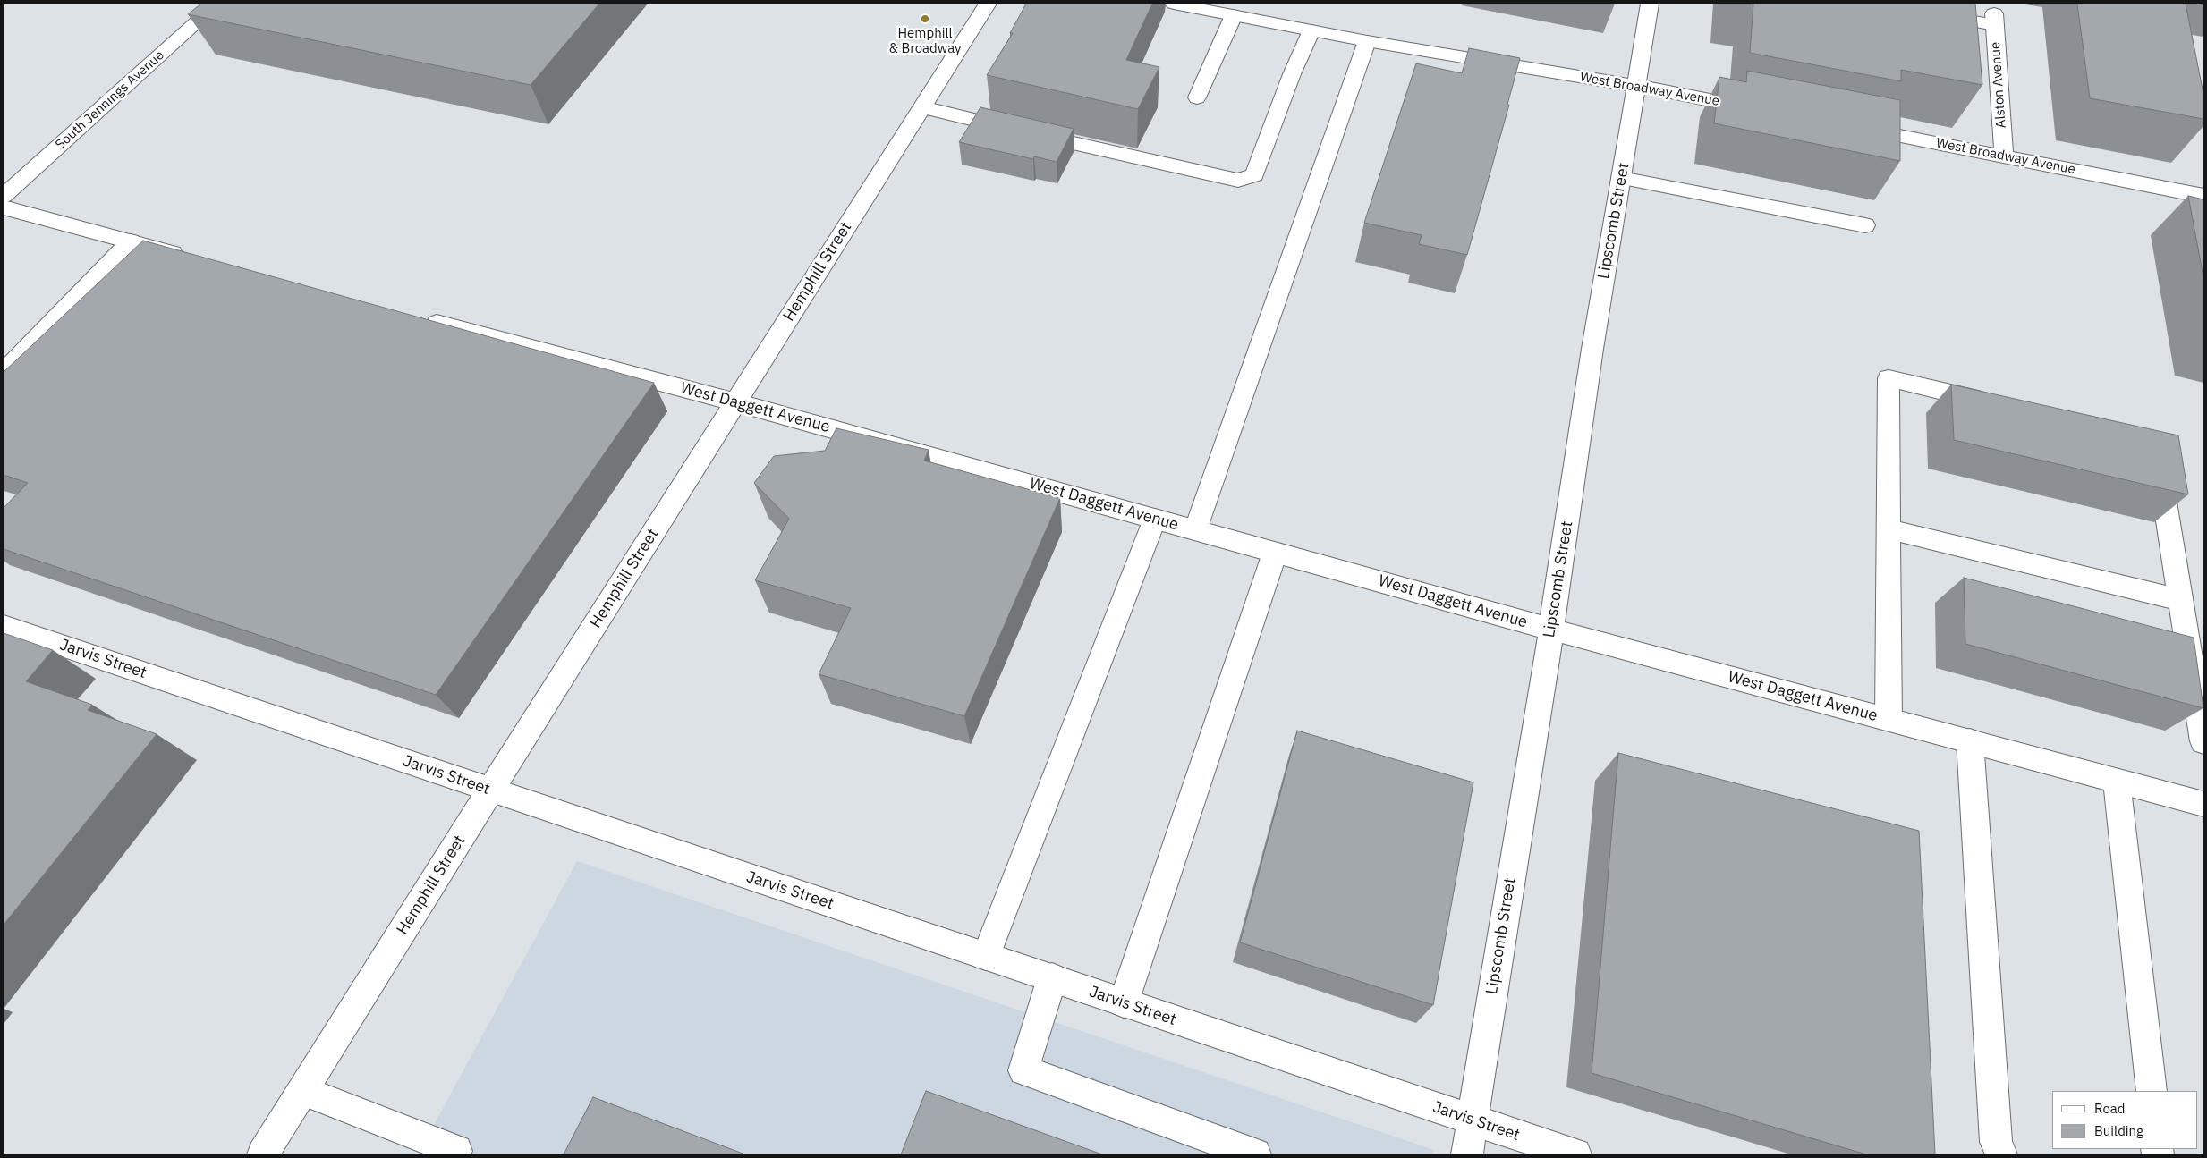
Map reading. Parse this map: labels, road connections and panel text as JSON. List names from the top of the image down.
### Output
{
  "streets": {
    "street": [
      "Alston Avenue",
      "West Broadway Avenue",
      "South Jennings Avenue",
      "Lipscomb Street",
      "Hemphill Street",
      "West Daggett Avenue",
      "Jarvis Street"
    ]
  },
  "crossings": [
    ["Alston Avenue", "West Broadway Avenue"],
    ["West Broadway Avenue", "Lipscomb Street"],
    ["Lipscomb Street", "West Daggett Avenue"],
    ["Lipscomb Street", "Jarvis Street"],
    ["Hemphill Street", "West Daggett Avenue"],
    ["Hemphill Street", "Jarvis Street"]
  ],
  "places": ["Hemphill & Broadway"],
  "legend": ["Road", "Building"]
}
